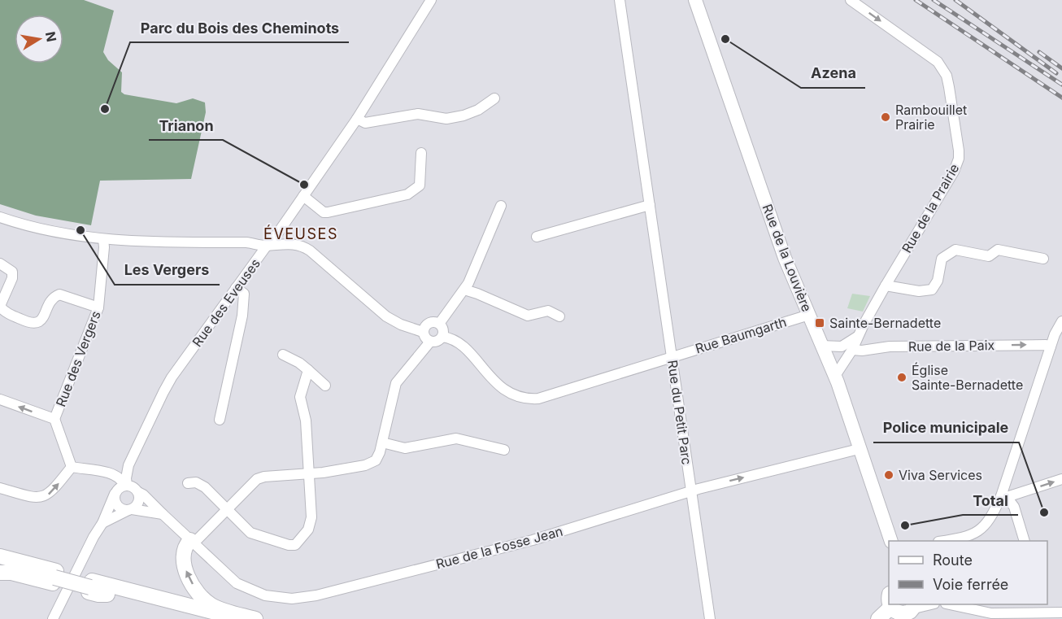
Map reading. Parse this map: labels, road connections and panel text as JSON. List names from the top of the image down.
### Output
{
  "streets": {
    "main road": ["Rue de la Louvière"],
    "street": [
      "Rue de la Prairie",
      "Rue des Eveuses",
      "Rue Baumgarth",
      "Rue de la Paix",
      "Rue des Vergers",
      "Rue du Petit Parc",
      "Rue de la Fosse Jean"
    ]
  },
  "crossings": [
    ["Rue de la Prairie", "Rue de la Louvière"],
    ["Rue de la Prairie", "Rue de la Paix"],
    ["Rue de la Louvière", "Rue Baumgarth"],
    ["Rue de la Louvière", "Rue de la Fosse Jean"],
    ["Rue des Eveuses", "Rue de la Fosse Jean"],
    ["Rue Baumgarth", "Rue du Petit Parc"],
    ["Rue du Petit Parc", "Rue de la Fosse Jean"]
  ],
  "one_way": ["Rue de la Prairie", "Rue de la Paix"],
  "districts": ["ÉVEUSES"],
  "places": {
    "other": [
      "Azena",
      "Parc du Bois des Cheminots",
      "Rambouillet Prairie",
      "Trianon",
      "Les Vergers",
      "Église Sainte-Bernadette",
      "Viva Services",
      "Police municipale",
      "Total"
    ],
    "transit": ["Sainte-Bernadette"]
  },
  "legend": ["Route", "Voie ferrée"],
  "north": "right"
}
